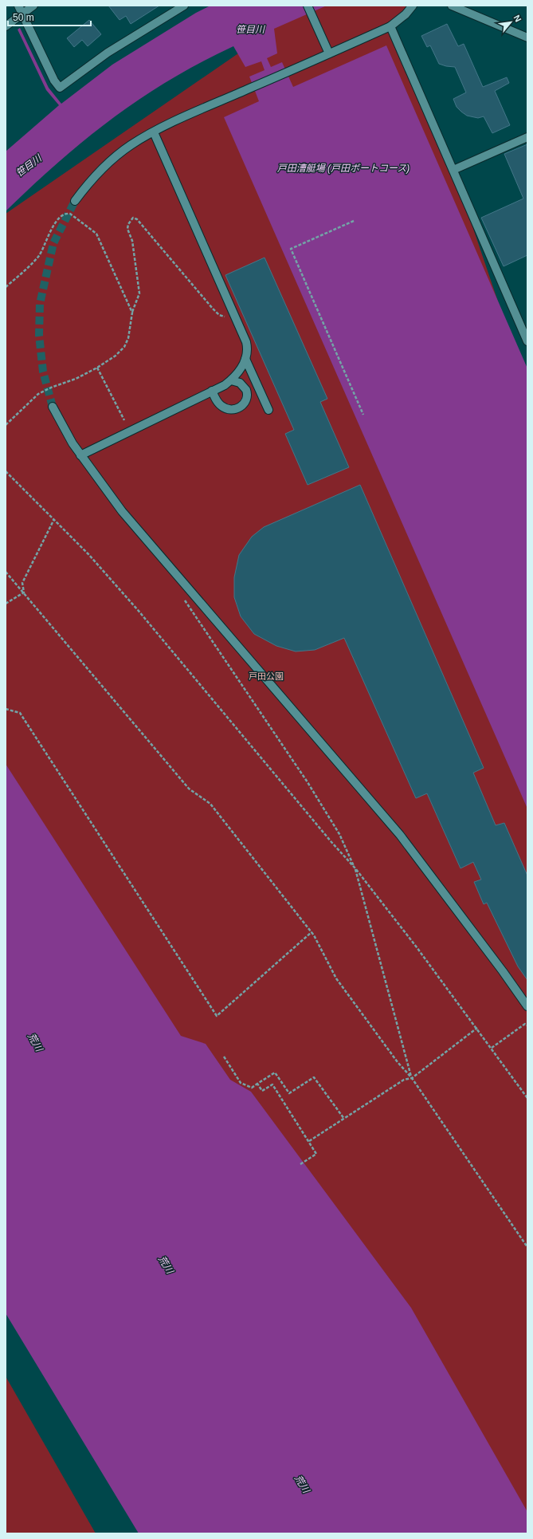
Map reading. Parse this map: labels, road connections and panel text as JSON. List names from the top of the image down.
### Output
{
  "water": ["笹目川", "戸田漕艇場 (戸田ボートコース)", "荒川"],
  "parks": ["戸田公園"],
  "scale_bar": "50 m",
  "north": "top right"
}
